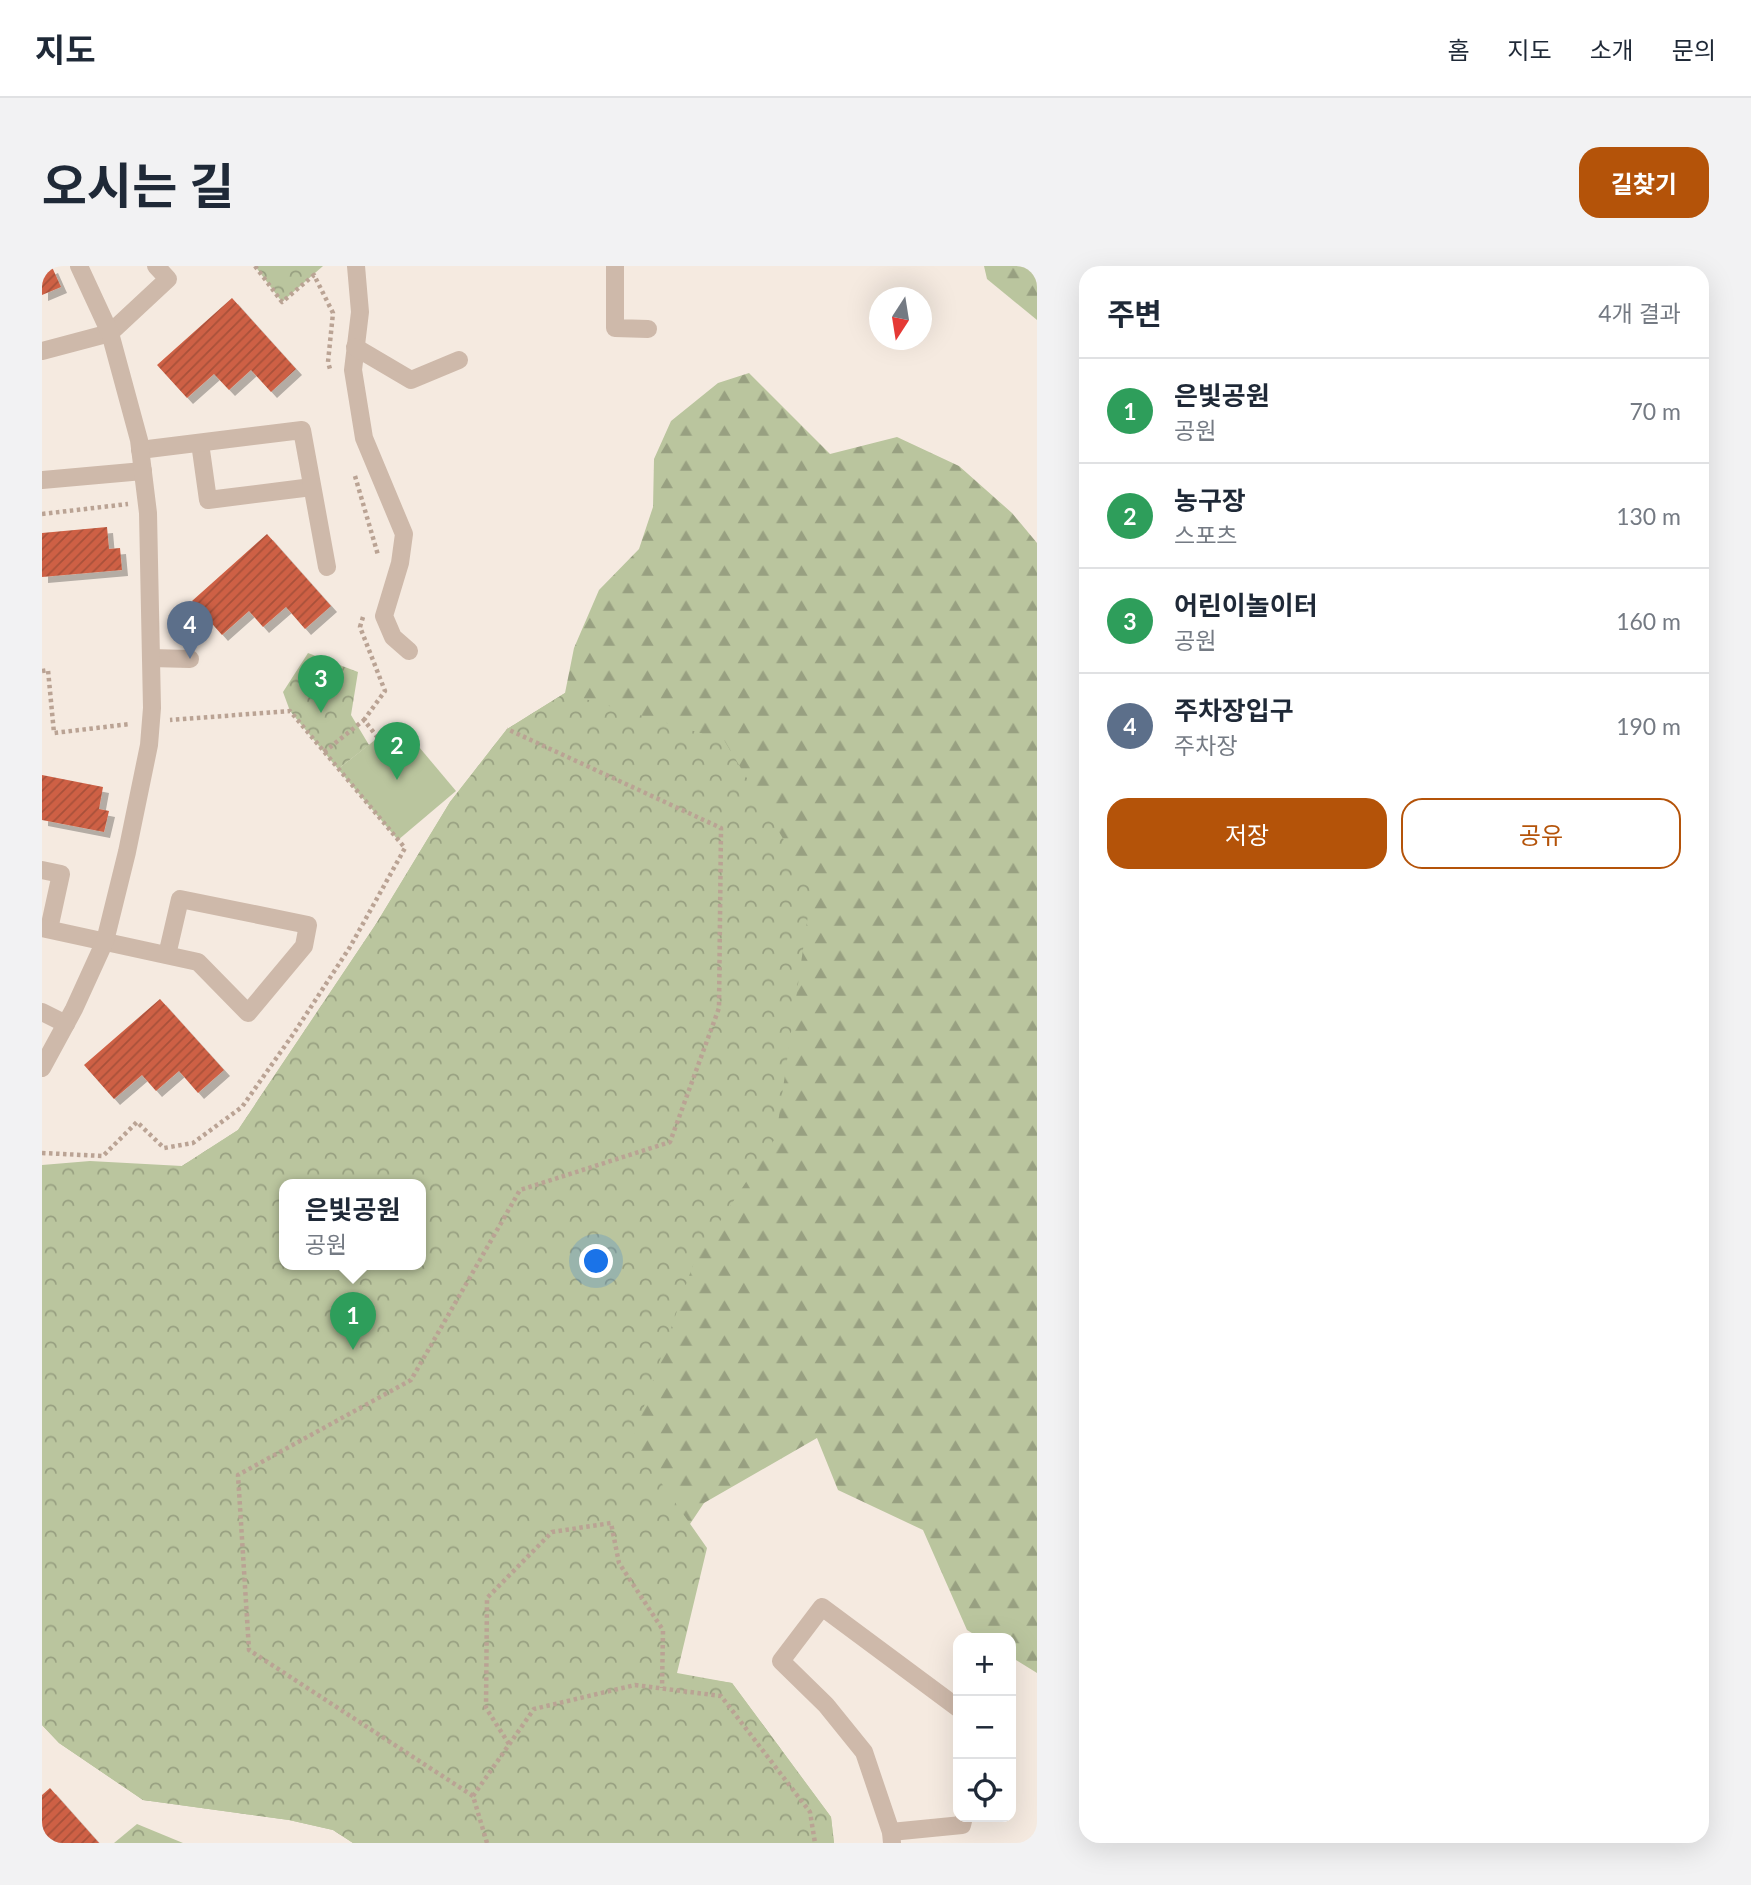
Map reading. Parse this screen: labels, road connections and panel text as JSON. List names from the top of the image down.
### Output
{
  "north": "bottom",
  "page": {
    "header": "지도",
    "nav": [
      "홈",
      "지도",
      "소개",
      "문의"
    ],
    "title": "오시는 길",
    "buttons": [
      "길찾기",
      ["저장", "공유"]
    ],
    "heading": ["주변", "4개 결과"],
    "list": [
      {
        "mark": "1",
        "name": "은빛공원",
        "note": "공원",
        "value": "70 m"
      },
      {
        "mark": "2",
        "name": "농구장",
        "note": "스포츠",
        "value": "130 m"
      },
      {
        "mark": "3",
        "name": "어린이놀이터",
        "note": "공원",
        "value": "160 m"
      },
      {
        "mark": "4",
        "name": "주차장입구",
        "note": "주차장",
        "value": "190 m"
      }
    ],
    "pins": [
      "4",
      "3",
      "2",
      "1"
    ],
    "popup": ["은빛공원", "공원"],
    "map_buttons": ["+", "−"]
  }
}
